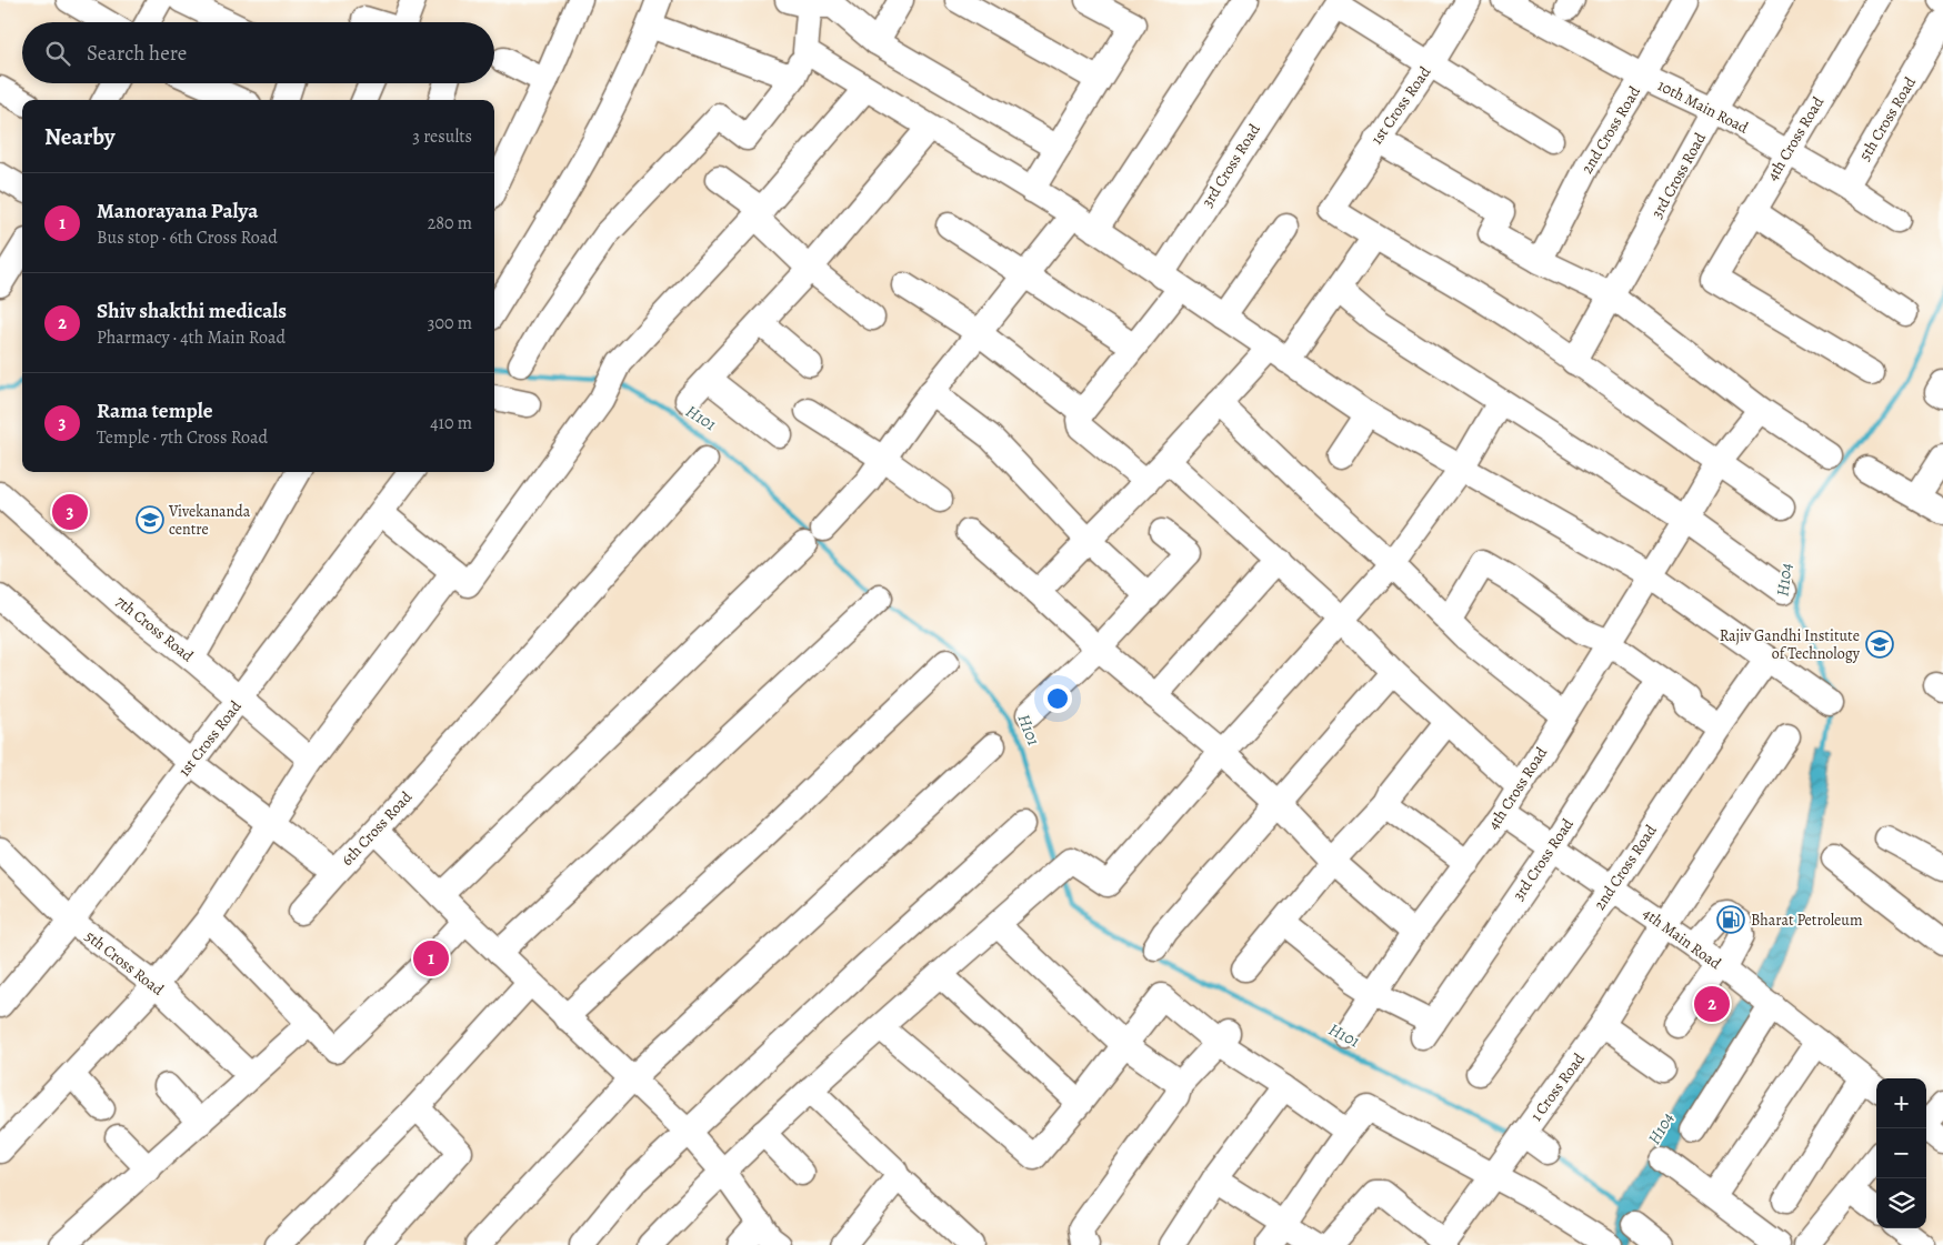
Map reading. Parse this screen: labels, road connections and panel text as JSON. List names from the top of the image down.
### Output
{
  "streets": {
    "street": [
      "1st Cross Road",
      "10th Main Road",
      "5th Cross Road",
      "2nd Cross Road",
      "4th Cross Road",
      "3rd Cross Road",
      "7th Cross Road",
      "6th Cross Road",
      "4th Main Road",
      "1 Cross Road"
    ]
  },
  "crossings": [
    ["1st Cross Road", "5th Cross Road"],
    ["1st Cross Road", "7th Cross Road"],
    ["1st Cross Road", "6th Cross Road"],
    ["10th Main Road", "5th Cross Road"],
    ["10th Main Road", "2nd Cross Road"],
    ["10th Main Road", "4th Cross Road"],
    ["10th Main Road", "3rd Cross Road"],
    ["2nd Cross Road", "4th Main Road"],
    ["4th Cross Road", "3rd Cross Road"],
    ["4th Cross Road", "4th Main Road"],
    ["3rd Cross Road", "4th Main Road"],
    ["4th Main Road", "1 Cross Road"]
  ],
  "water": ["H101", "H104"],
  "places": {
    "school or university": ["Vivekananda centre", "Rajiv Gandhi Institute of Technology"],
    "fuel station": ["Bharat Petroleum"]
  },
  "page": {
    "search": "Search here",
    "heading": ["Nearby", "3 results"],
    "list": [
      {
        "mark": "1",
        "name": "Manorayana Palya",
        "note": "Bus stop · 6th Cross Road",
        "value": "280 m"
      },
      {
        "mark": "2",
        "name": "Shiv shakthi medicals",
        "note": "Pharmacy · 4th Main Road",
        "value": "300 m"
      },
      {
        "mark": "3",
        "name": "Rama temple",
        "note": "Temple · 7th Cross Road",
        "value": "410 m"
      }
    ],
    "pins": ["3", "1", "2"],
    "map_buttons": ["+", "−"]
  }
}
